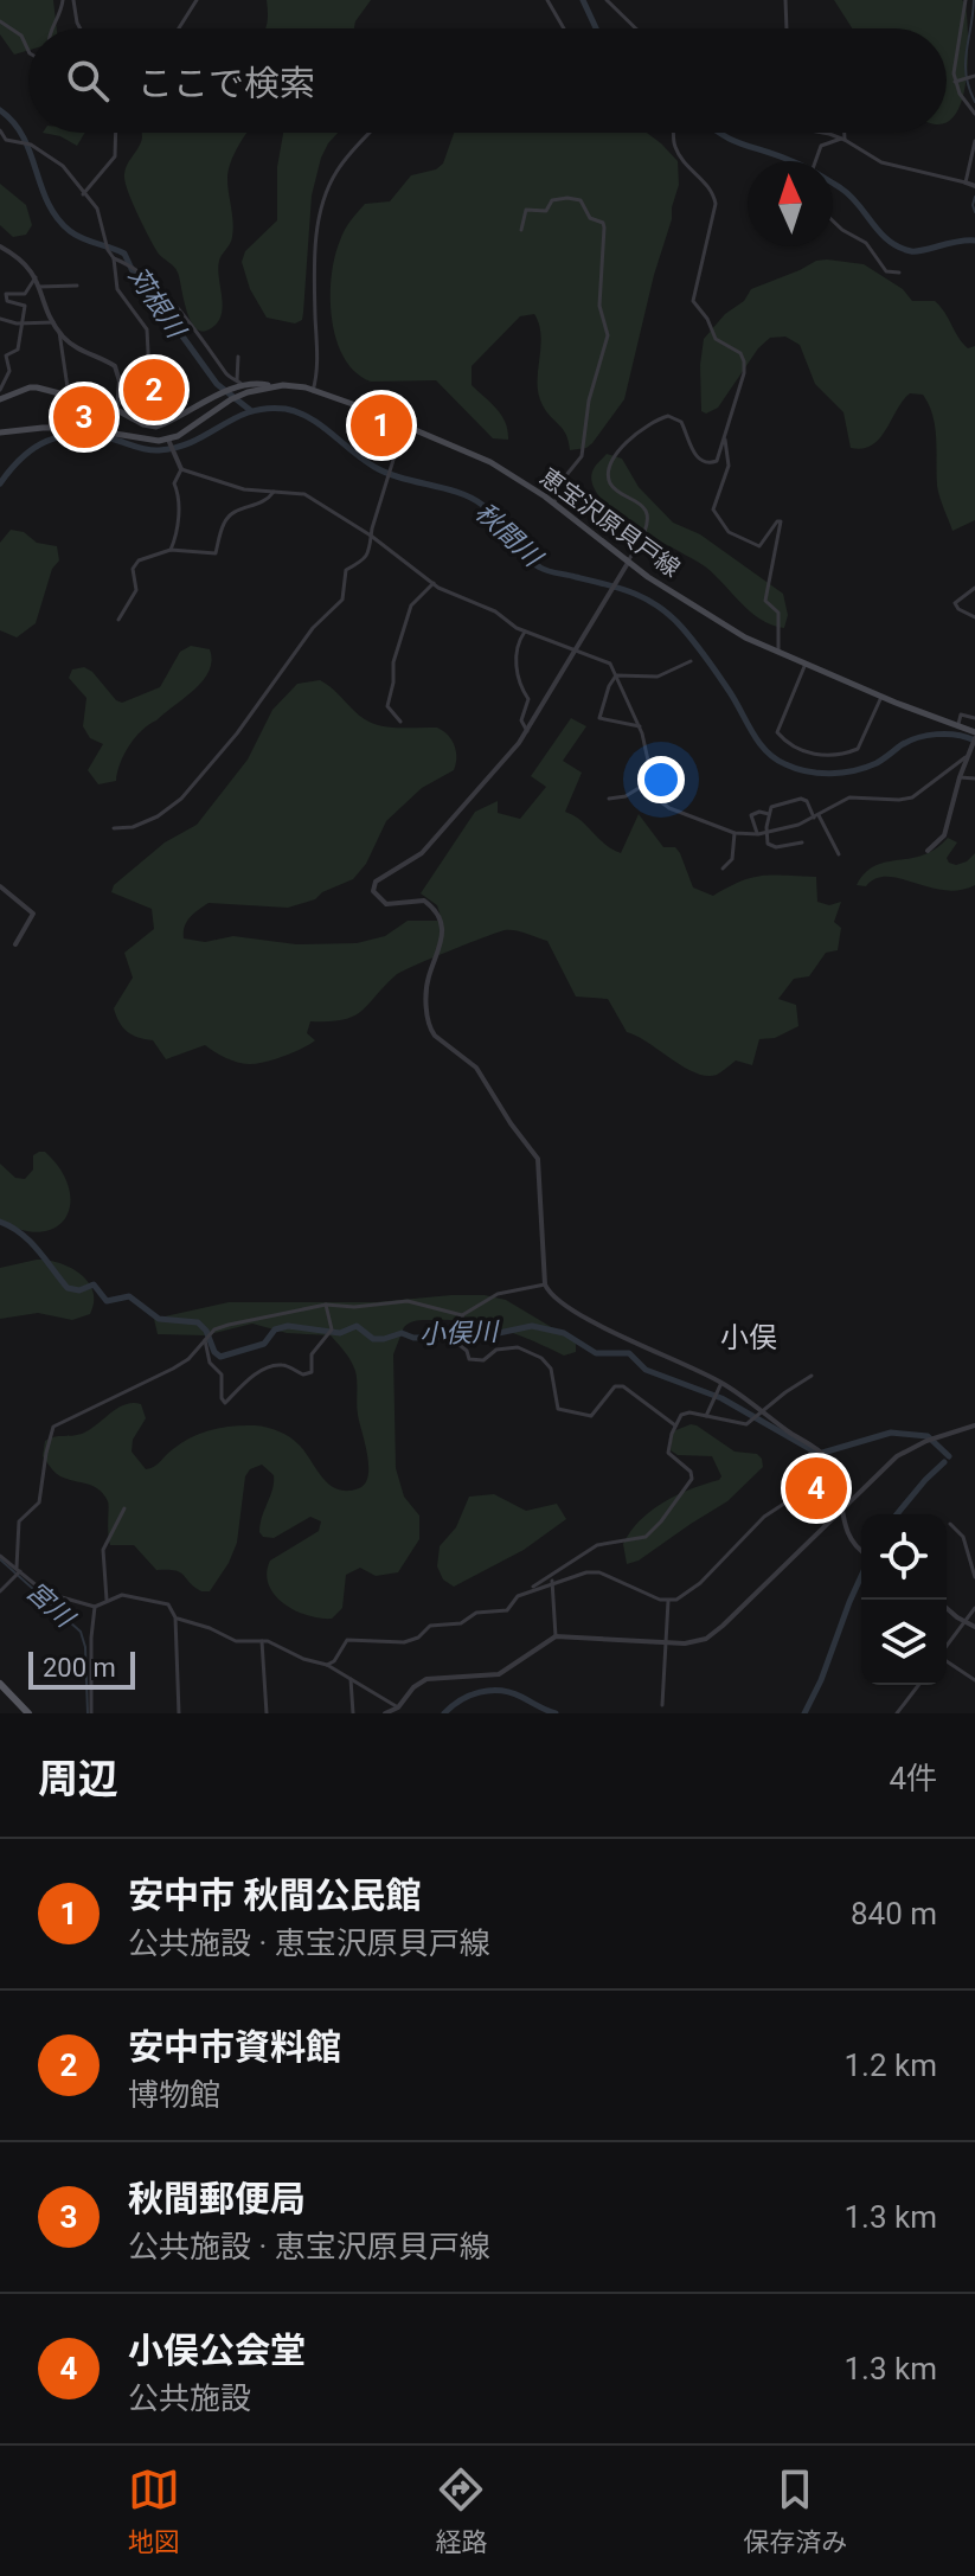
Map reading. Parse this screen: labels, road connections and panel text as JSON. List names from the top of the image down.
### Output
{
  "streets": {
    "main road": ["恵宝沢原貝戸線"]
  },
  "districts": ["小俣"],
  "water": [
    "苅根川",
    "秋間川",
    "小俣川",
    "宮川"
  ],
  "scale_bar": "200 m",
  "north": "top",
  "page": {
    "search": "ここで検索",
    "pins": [
      "2",
      "3",
      "1",
      "4"
    ],
    "scale": "200 m",
    "heading": ["周辺", "4件"],
    "list": [
      {
        "mark": "1",
        "name": "安中市 秋間公民館",
        "note": "公共施設 · 恵宝沢原貝戸線",
        "value": "840 m"
      },
      {
        "mark": "2",
        "name": "安中市資料館",
        "note": "博物館",
        "value": "1.2 km"
      },
      {
        "mark": "3",
        "name": "秋間郵便局",
        "note": "公共施設 · 恵宝沢原貝戸線",
        "value": "1.3 km"
      },
      {
        "mark": "4",
        "name": "小俣公会堂",
        "note": "公共施設",
        "value": "1.3 km"
      }
    ],
    "nav": ["地図", "経路", "保存済み"]
  }
}
